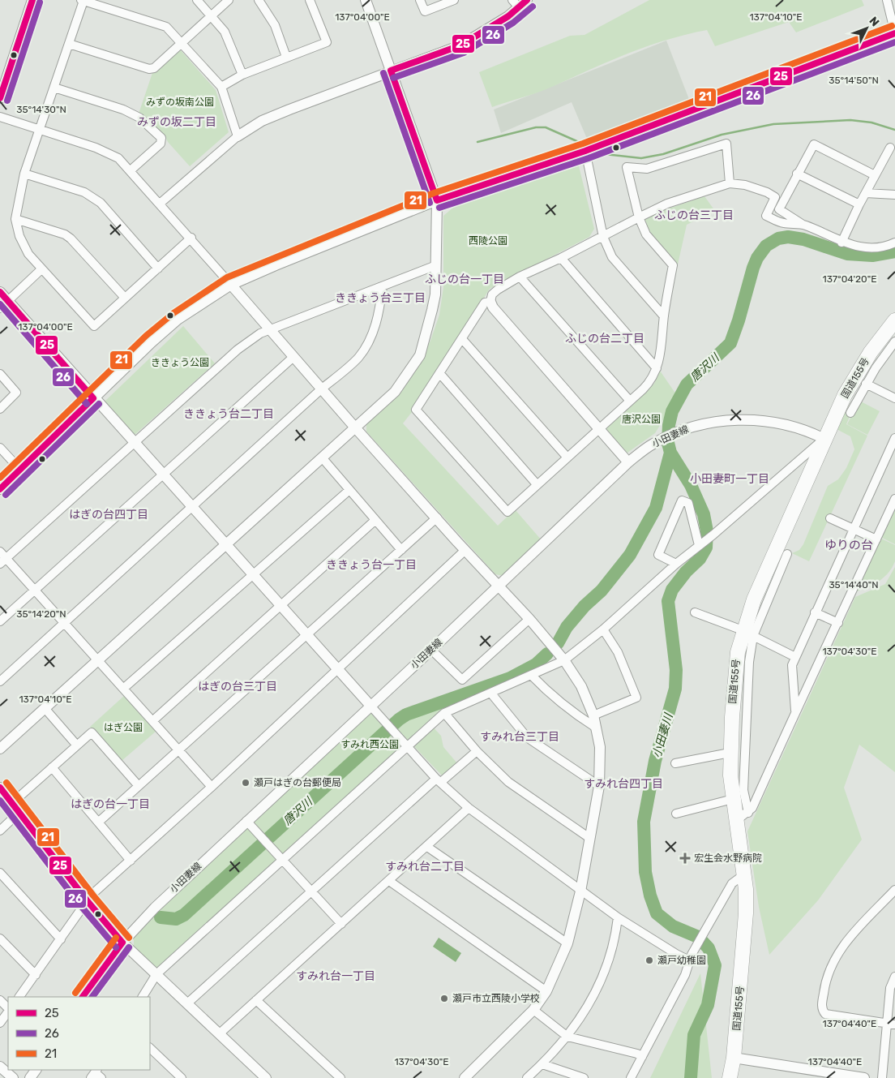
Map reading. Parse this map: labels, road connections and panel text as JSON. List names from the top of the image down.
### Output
{
  "streets": {
    "highway": ["国道155号"],
    "street": ["小田妻線"]
  },
  "crossings": [
    ["国道155号", "小田妻線"]
  ],
  "districts": [
    "みずの坂二丁目",
    "ふじの台三丁目",
    "ふじの台一丁目",
    "ききょう台三丁目",
    "ふじの台二丁目",
    "ききょう台二丁目",
    "小田妻町一丁目",
    "はぎの台四丁目",
    "ゆりの台",
    "ききょう台一丁目",
    "はぎの台三丁目",
    "すみれ台三丁目",
    "すみれ台四丁目",
    "はぎの台一丁目",
    "すみれ台二丁目",
    "すみれ台一丁目"
  ],
  "water": ["唐沢川", "小田妻川"],
  "parks": [
    "みずの坂南公園",
    "西陵公園",
    "ききょう公園",
    "唐沢公園",
    "はぎ公園",
    "すみれ西公園"
  ],
  "places": {
    "other": ["瀬戸はぎの台郵便局", "瀬戸幼稚園", "瀬戸市立西陵小学校"],
    "health": ["宏生会水野病院"]
  },
  "lines": ["transit line 25", "transit line 26", "transit line 21"],
  "legend": ["25", "26", "21"],
  "north": "top right",
  "coordinates": [
    "137°04'00\"E",
    "137°04'10\"E",
    "35°14'50\"N",
    "35°14'30\"N",
    "137°04'20\"E",
    "35°14'40\"N",
    "35°14'20\"N",
    "137°04'30\"E",
    "137°04'40\"E"
  ]
}
